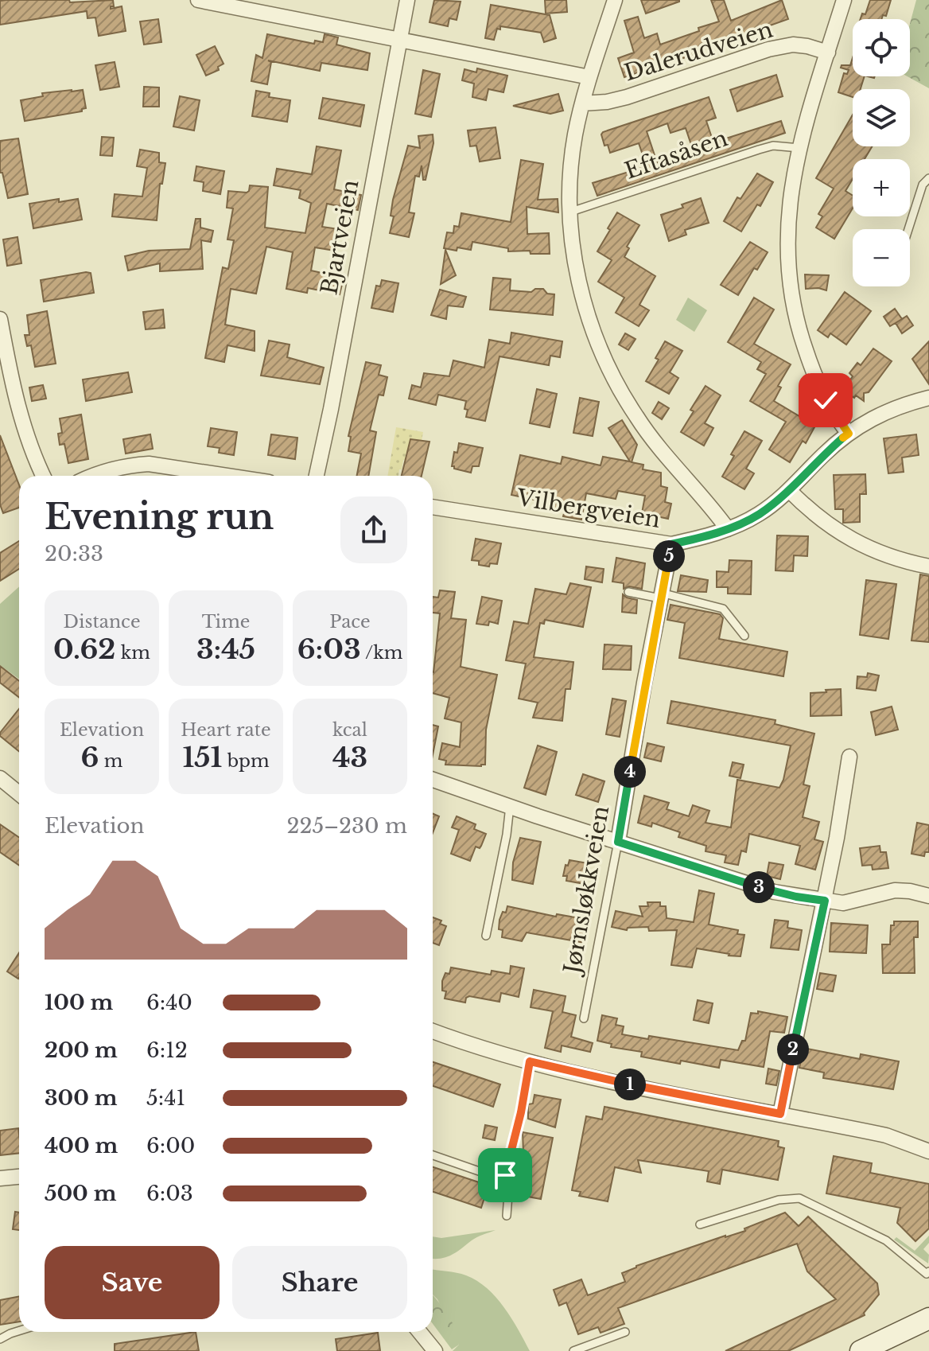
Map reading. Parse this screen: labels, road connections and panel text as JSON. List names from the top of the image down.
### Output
{
  "streets": {
    "street": [
      "Dalerudveien",
      "Bjartveien",
      "Vilbergveien",
      "Jørnsløkkveien"
    ],
    "lane": ["Eftasåsen"]
  },
  "crossings": [
    ["Vilbergveien", "Jørnsløkkveien"]
  ],
  "page": {
    "map_buttons": ["+", "−"],
    "heading": ["Evening run", "20:33"],
    "pins": [
      "5",
      "4",
      "3",
      "2",
      "1"
    ],
    "stats": [
      ["Distance", "0.62 km"],
      ["Time", "3:45"],
      ["Pace", "6:03 /km"],
      ["Elevation", "6 m"],
      ["Heart rate", "151 bpm"],
      ["kcal", "43"]
    ],
    "chart": ["Elevation", "225–230 m"],
    "list": [
      {
        "name": "100 m",
        "note": "6:40"
      },
      {
        "name": "200 m",
        "note": "6:12"
      },
      {
        "name": "300 m",
        "note": "5:41"
      },
      {
        "name": "400 m",
        "note": "6:00"
      },
      {
        "name": "500 m",
        "note": "6:03"
      }
    ],
    "buttons": ["Save", "Share"]
  }
}
